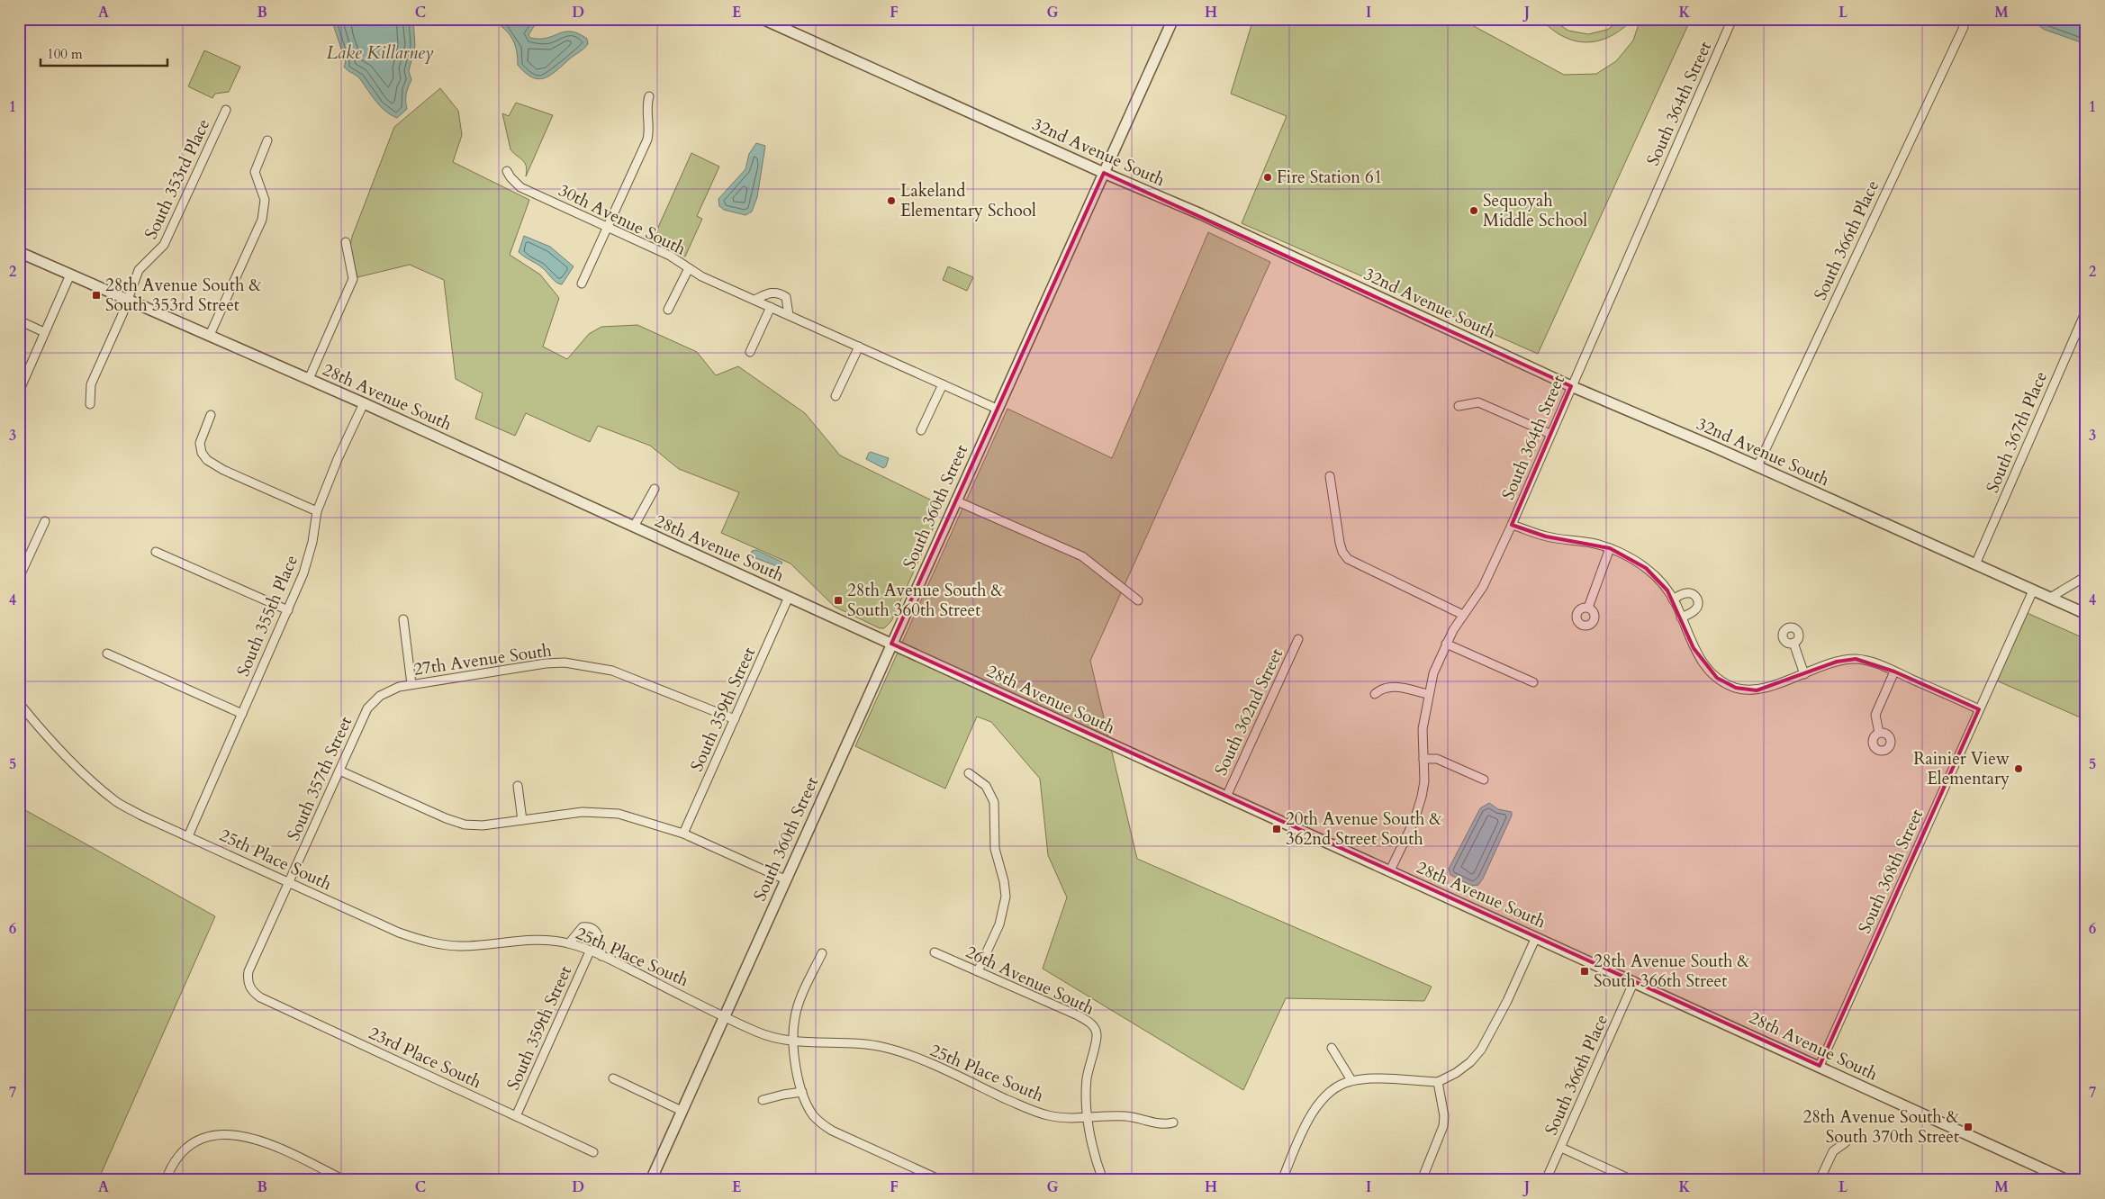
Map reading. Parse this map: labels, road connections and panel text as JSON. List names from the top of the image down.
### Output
{
  "streets": {
    "street": [
      "South 364th Street",
      "32nd Avenue South",
      "South 353rd Place",
      "30th Avenue South",
      "South 366th Place",
      "28th Avenue South",
      "South 367th Place",
      "South 360th Street",
      "South 355th Place",
      "27th Avenue South",
      "South 359th Street",
      "South 362nd Street",
      "South 357th Street",
      "25th Place South",
      "South 368th Street",
      "26th Avenue South",
      "23rd Place South"
    ]
  },
  "crossings": [
    ["South 364th Street", "32nd Avenue South"],
    ["South 364th Street", "28th Avenue South"],
    ["32nd Avenue South", "South 366th Place"],
    ["32nd Avenue South", "South 367th Place"],
    ["32nd Avenue South", "South 360th Street"],
    ["32nd Avenue South", "South 368th Street"],
    ["South 353rd Place", "28th Avenue South"],
    ["30th Avenue South", "South 360th Street"],
    ["South 366th Place", "28th Avenue South"],
    ["28th Avenue South", "South 360th Street"],
    ["28th Avenue South", "South 355th Place"],
    ["28th Avenue South", "South 359th Street"],
    ["28th Avenue South", "South 362nd Street"],
    ["28th Avenue South", "South 368th Street"],
    ["South 360th Street", "25th Place South"],
    ["South 355th Place", "25th Place South"],
    ["27th Avenue South", "South 359th Street"],
    ["27th Avenue South", "South 357th Street"],
    ["South 359th Street", "25th Place South"],
    ["South 359th Street", "23rd Place South"],
    ["South 357th Street", "25th Place South"],
    ["South 357th Street", "23rd Place South"],
    ["25th Place South", "26th Avenue South"]
  ],
  "water": ["Lake Killarney"],
  "places": {
    "other": [
      "Fire Station 61",
      "Lakeland Elementary School",
      "Sequoyah Middle School",
      "Rainier View Elementary"
    ],
    "transit": [
      "28th Avenue South & South 353rd Street",
      "28th Avenue South & South 360th Street",
      "20th Avenue South & 362nd Street South",
      "28th Avenue South & South 366th Street",
      "28th Avenue South & South 370th Street"
    ]
  },
  "scale_bar": "100 m",
  "grid": {
    "columns": [
      "A",
      "B",
      "C",
      "D",
      "E",
      "F",
      "G",
      "H",
      "I",
      "J",
      "K",
      "L",
      "M"
    ],
    "rows": [
      "1",
      "2",
      "3",
      "4",
      "5",
      "6",
      "7"
    ]
  }
}
